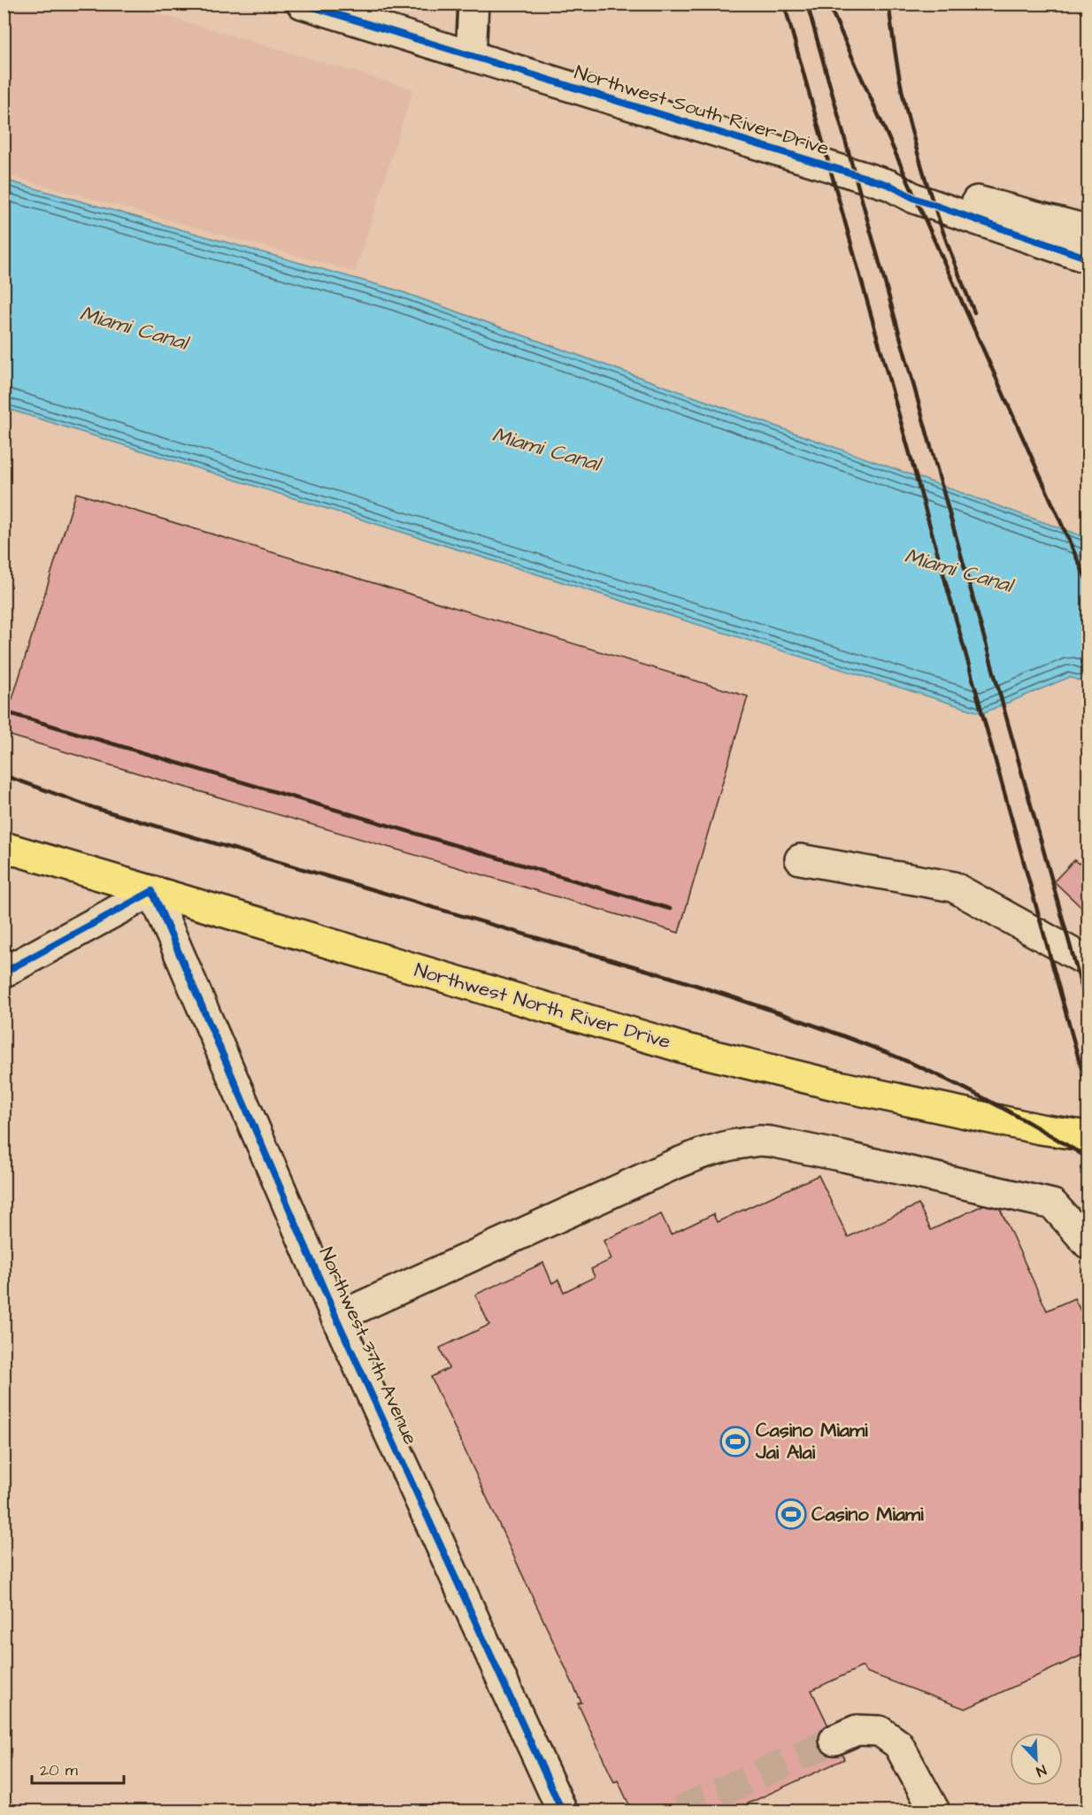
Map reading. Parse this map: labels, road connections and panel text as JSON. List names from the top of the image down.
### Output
{
  "streets": {
    "main road": ["Northwest North River Drive"],
    "street": ["Northwest South River Drive", "Northwest 37th Avenue"]
  },
  "crossings": [
    ["Northwest North River Drive", "Northwest 37th Avenue"]
  ],
  "water": ["Miami Canal"],
  "places": {
    "sports": ["Casino Miami Jai Alai", "Casino Miami"]
  },
  "scale_bar": "20 m",
  "north": "bottom right"
}
